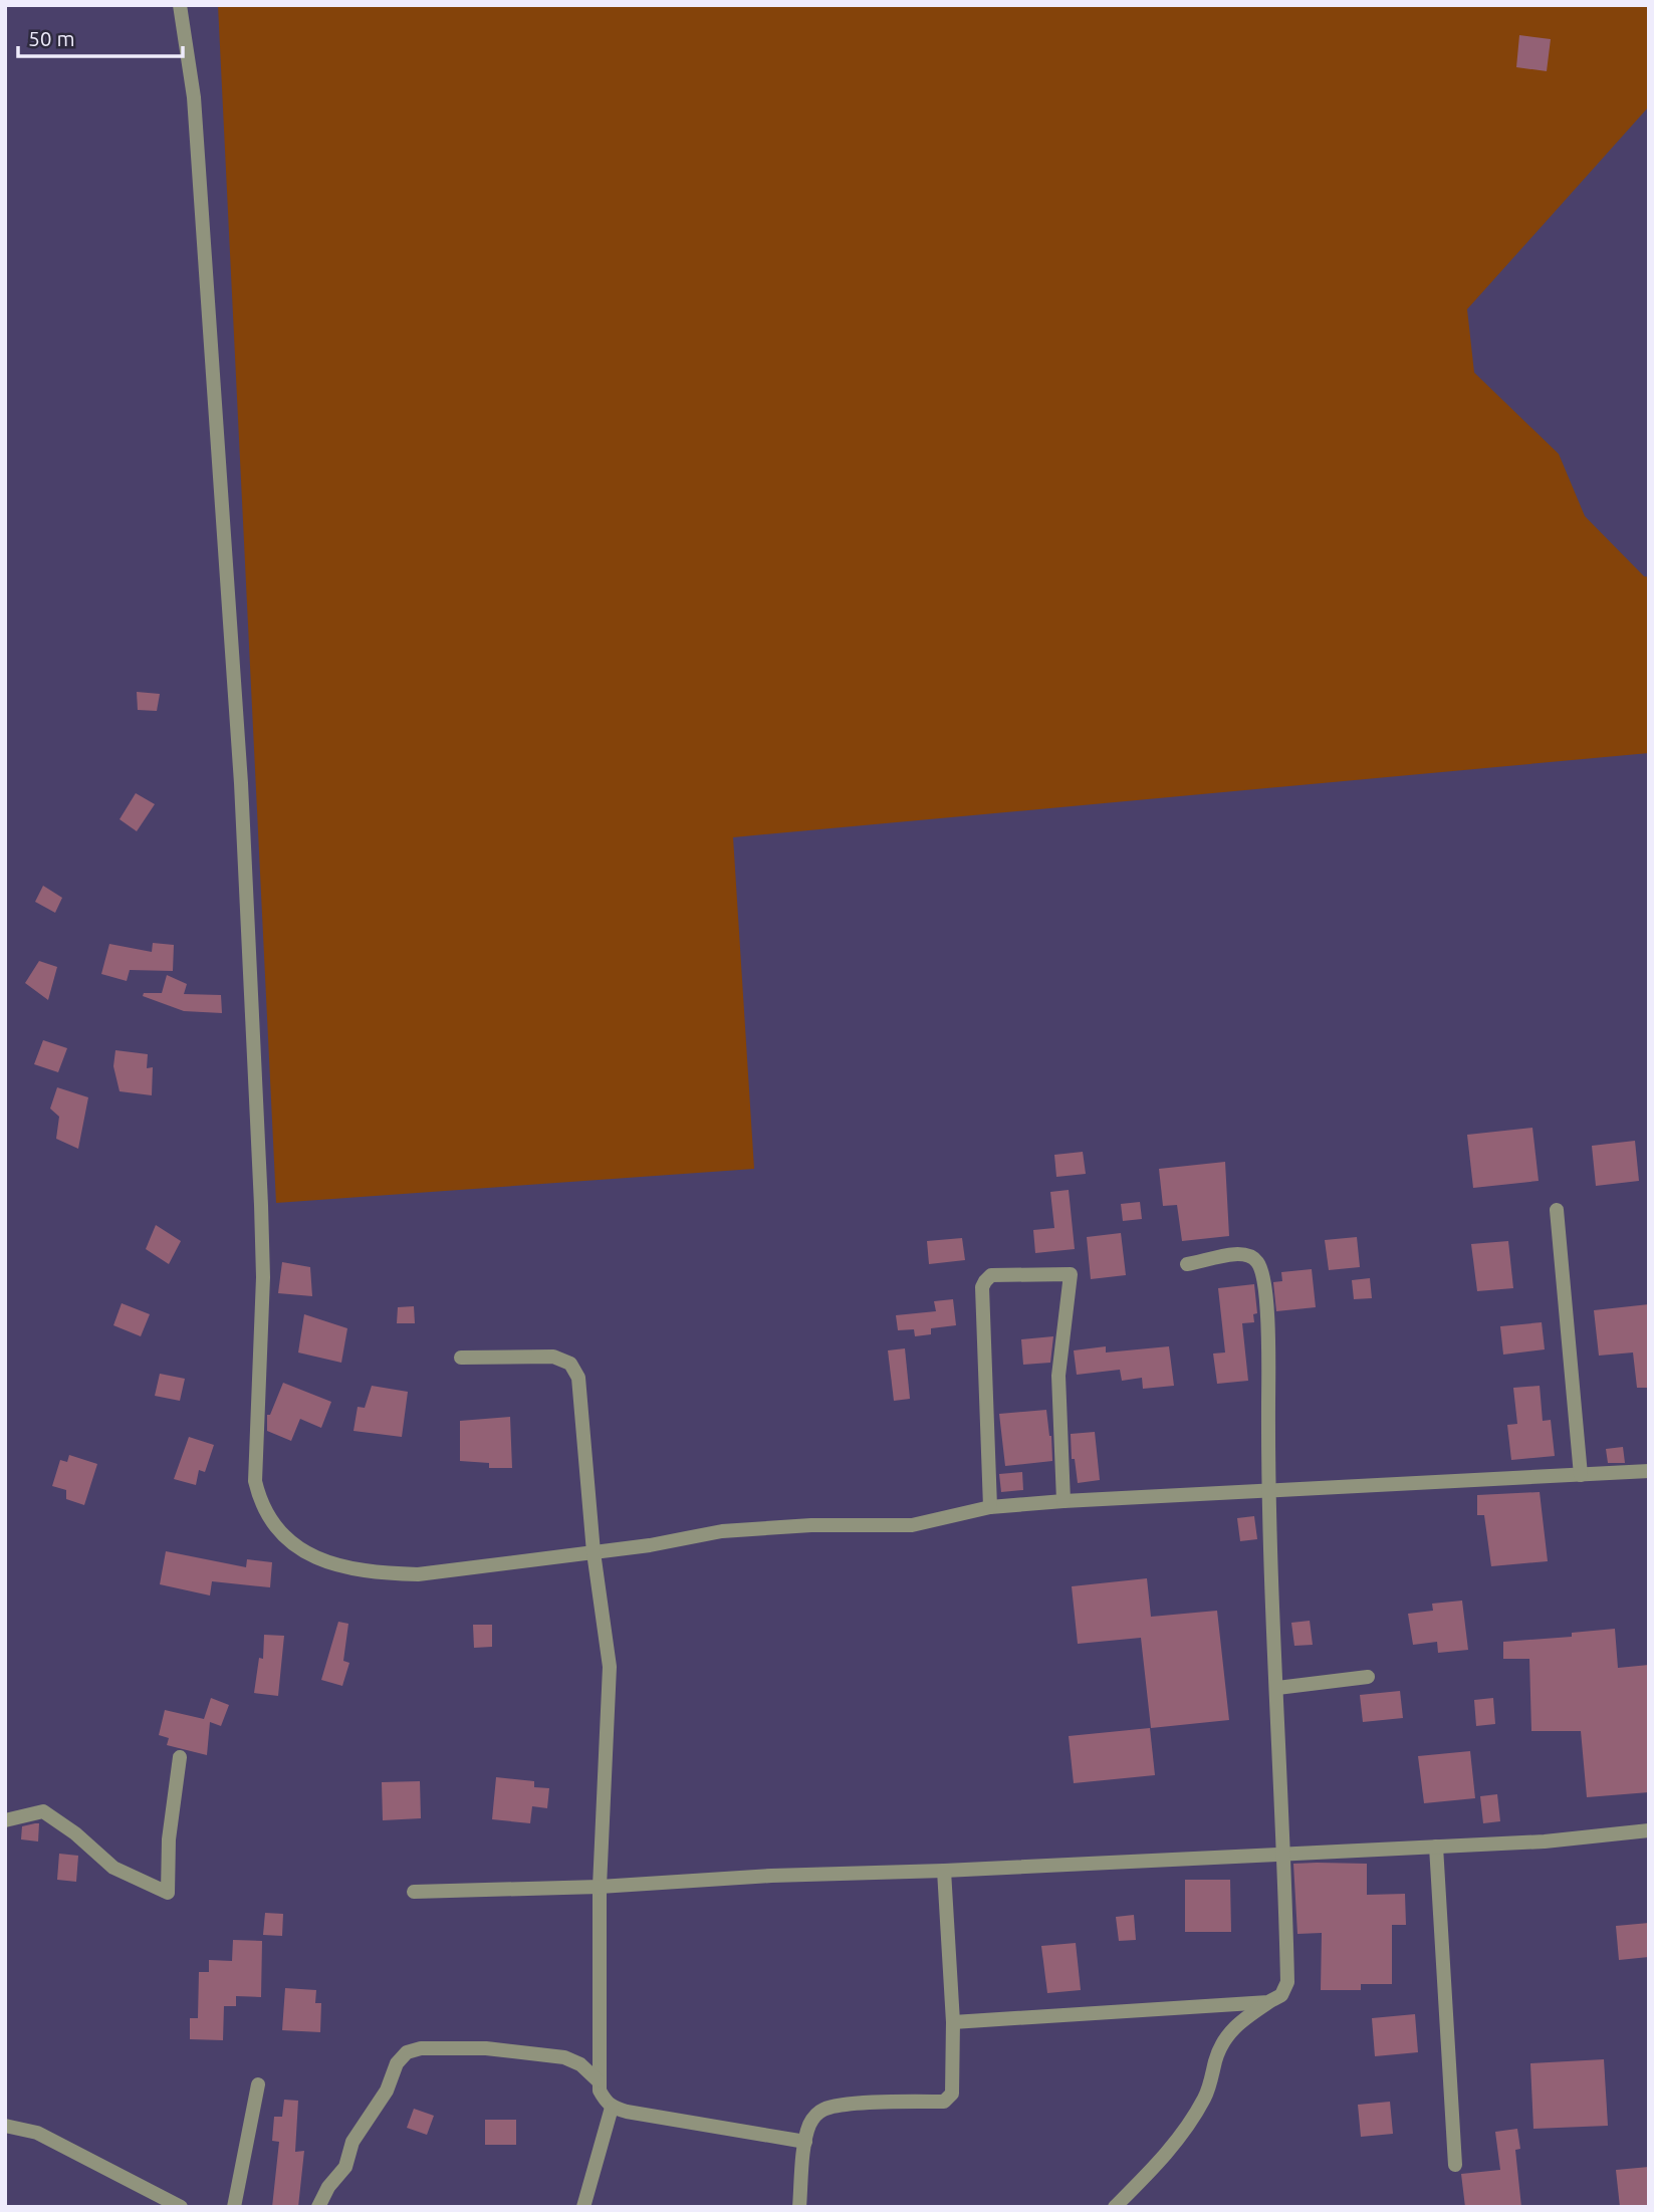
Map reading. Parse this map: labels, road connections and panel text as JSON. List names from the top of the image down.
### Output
{
  "scale_bar": "50 m"
}
